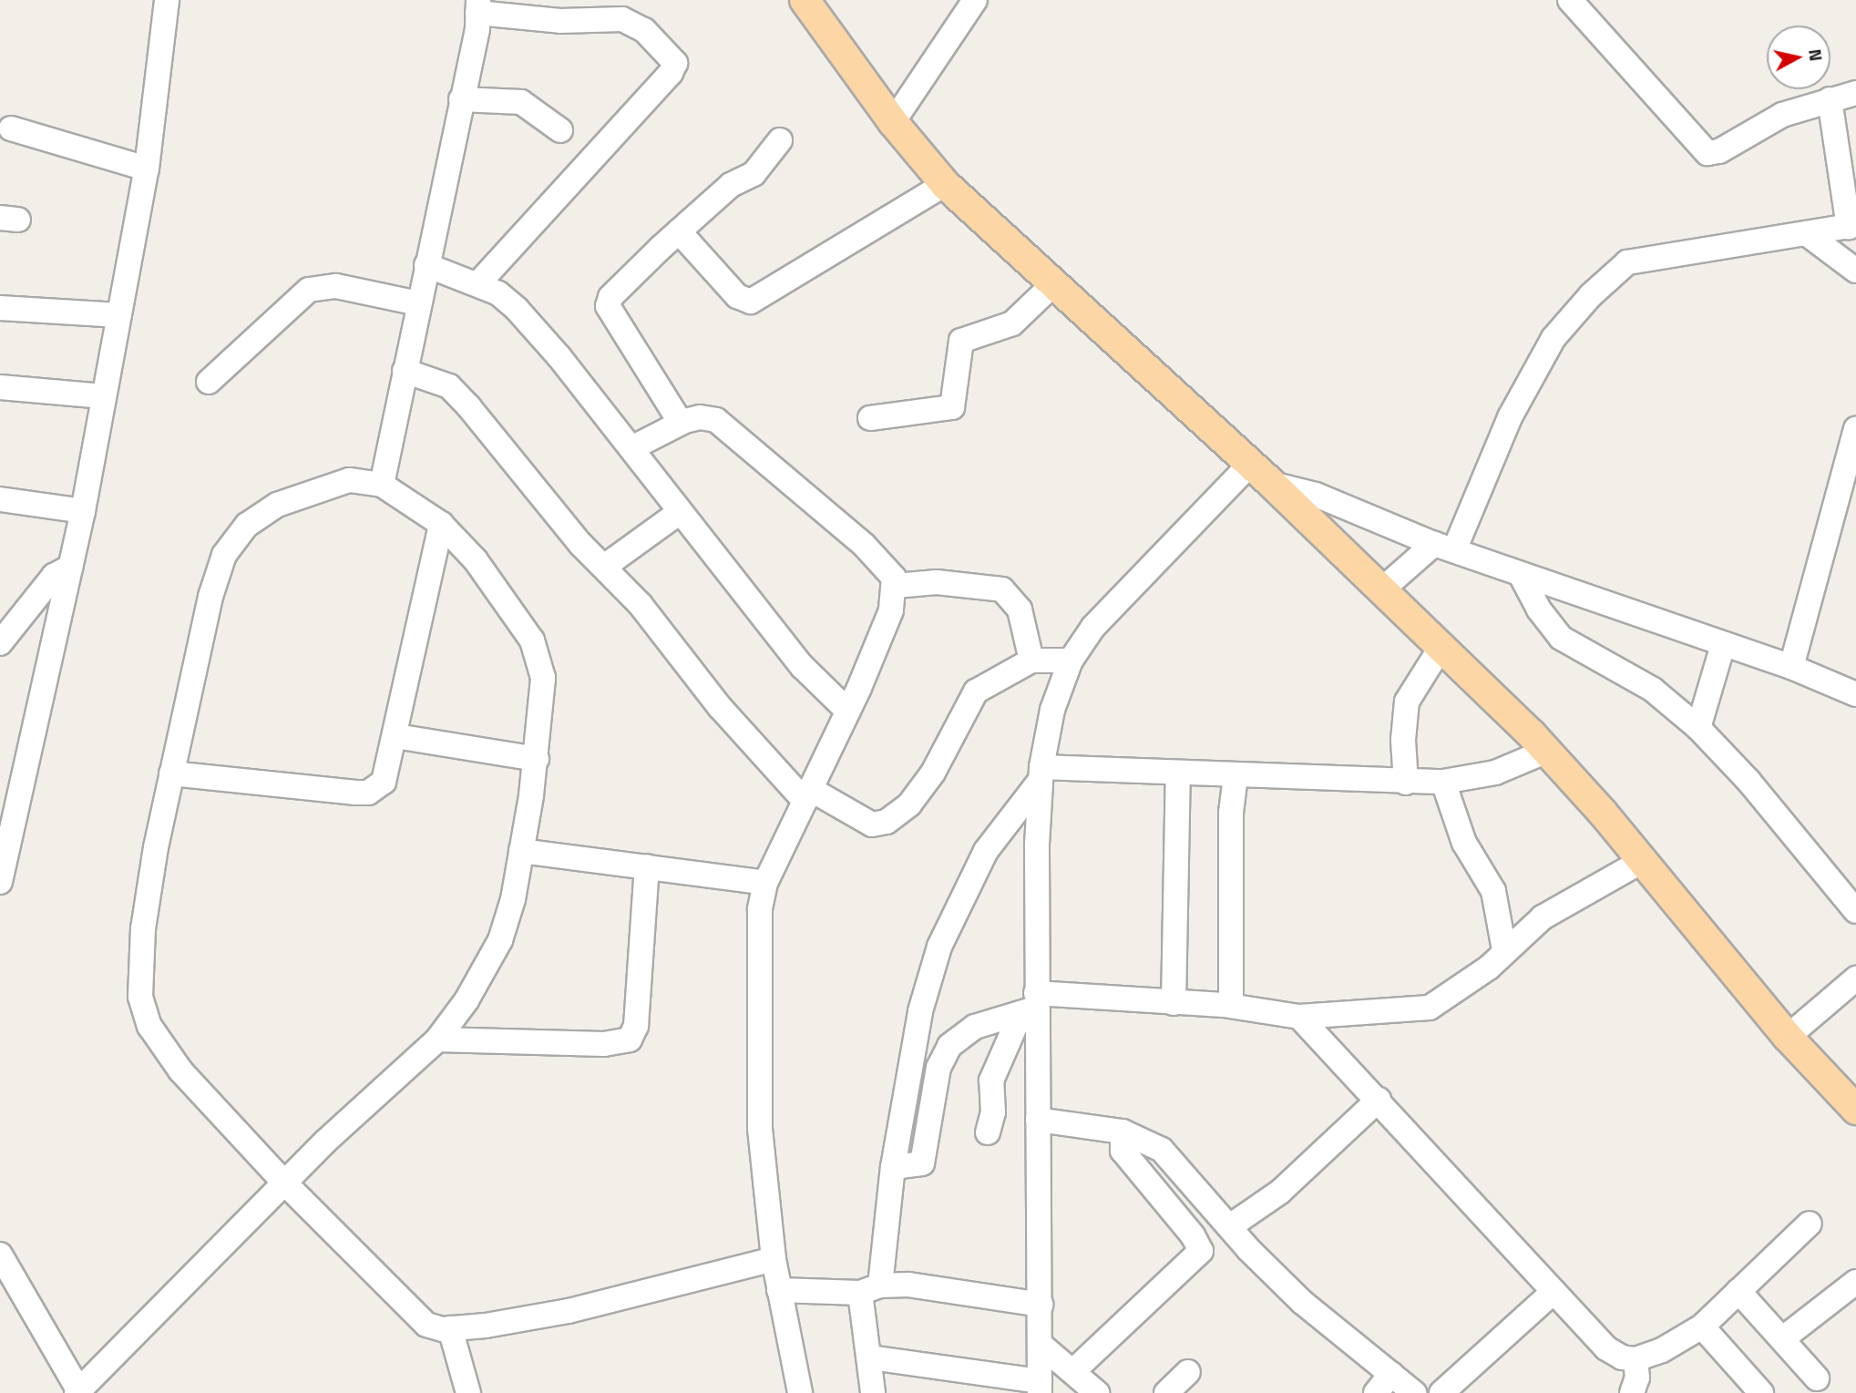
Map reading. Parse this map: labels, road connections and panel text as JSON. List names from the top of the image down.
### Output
{
  "north": "right"
}
